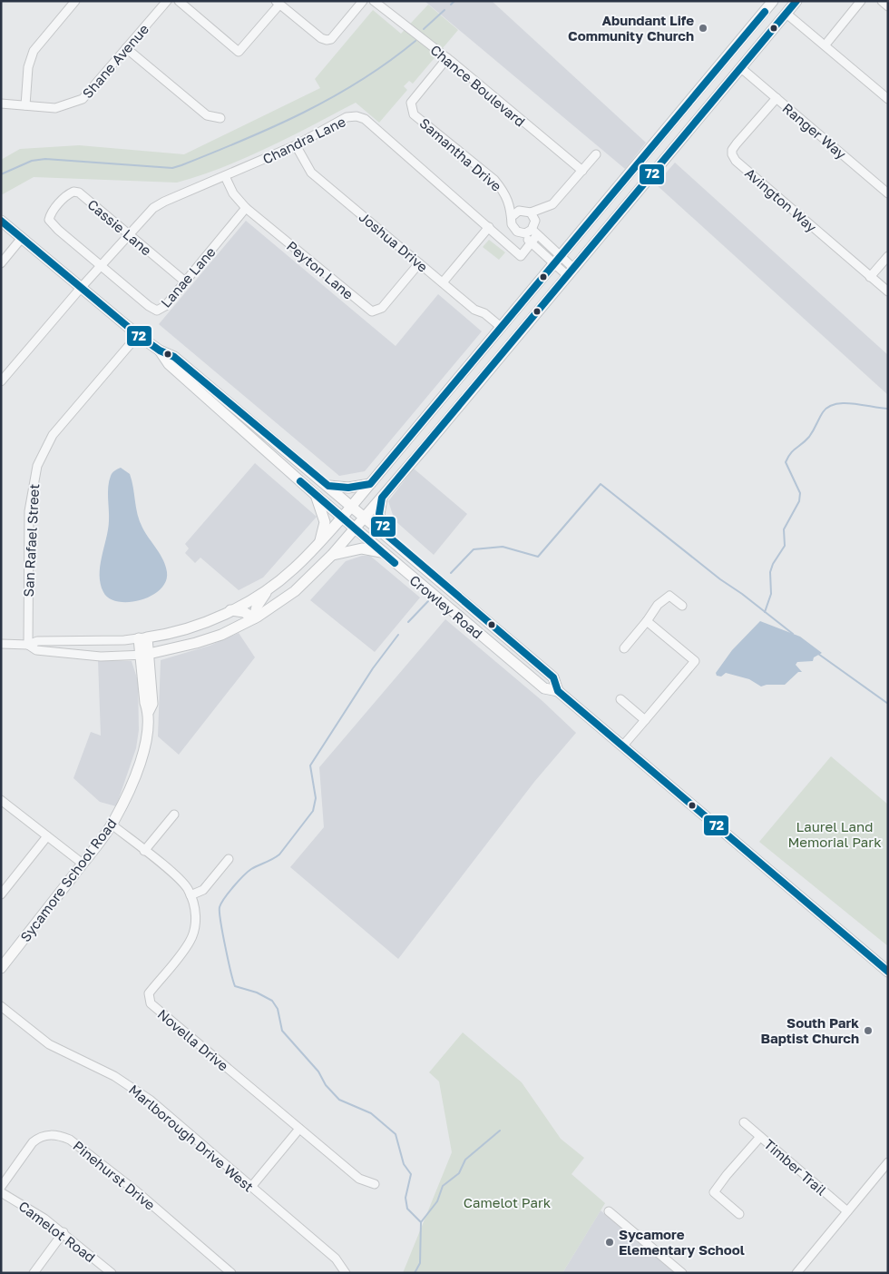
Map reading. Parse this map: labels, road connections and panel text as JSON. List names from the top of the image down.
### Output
{
  "streets": {
    "main road": ["Crowley Road", "Sycamore School Road"],
    "street": [
      "Shane Avenue",
      "Chance Boulevard",
      "Ranger Way",
      "Chandra Lane",
      "Samantha Drive",
      "Avington Way",
      "Cassie Lane",
      "Joshua Drive",
      "Peyton Lane",
      "Lanae Lane",
      "San Rafael Street",
      "Novella Drive",
      "Marlborough Drive West",
      "Timber Trail",
      "Pinehurst Drive",
      "Camelot Road"
    ]
  },
  "crossings": [
    ["Chance Boulevard", "Samantha Drive"],
    ["Ranger Way", "Avington Way"],
    ["Chandra Lane", "Samantha Drive"],
    ["Chandra Lane", "Cassie Lane"],
    ["Chandra Lane", "Joshua Drive"],
    ["Chandra Lane", "Peyton Lane"],
    ["Chandra Lane", "Lanae Lane"],
    ["Chandra Lane", "Crowley Road"],
    ["Cassie Lane", "Lanae Lane"],
    ["Joshua Drive", "Peyton Lane"],
    ["Peyton Lane", "Lanae Lane"],
    ["San Rafael Street", "Crowley Road"],
    ["Sycamore School Road", "Novella Drive"]
  ],
  "parks": ["Laurel Land Memorial Park", "Camelot Park"],
  "places": ["Abundant Life Community Church", "South Park Baptist Church", "Sycamore Elementary School"],
  "lines": ["transit line 72"]
}
